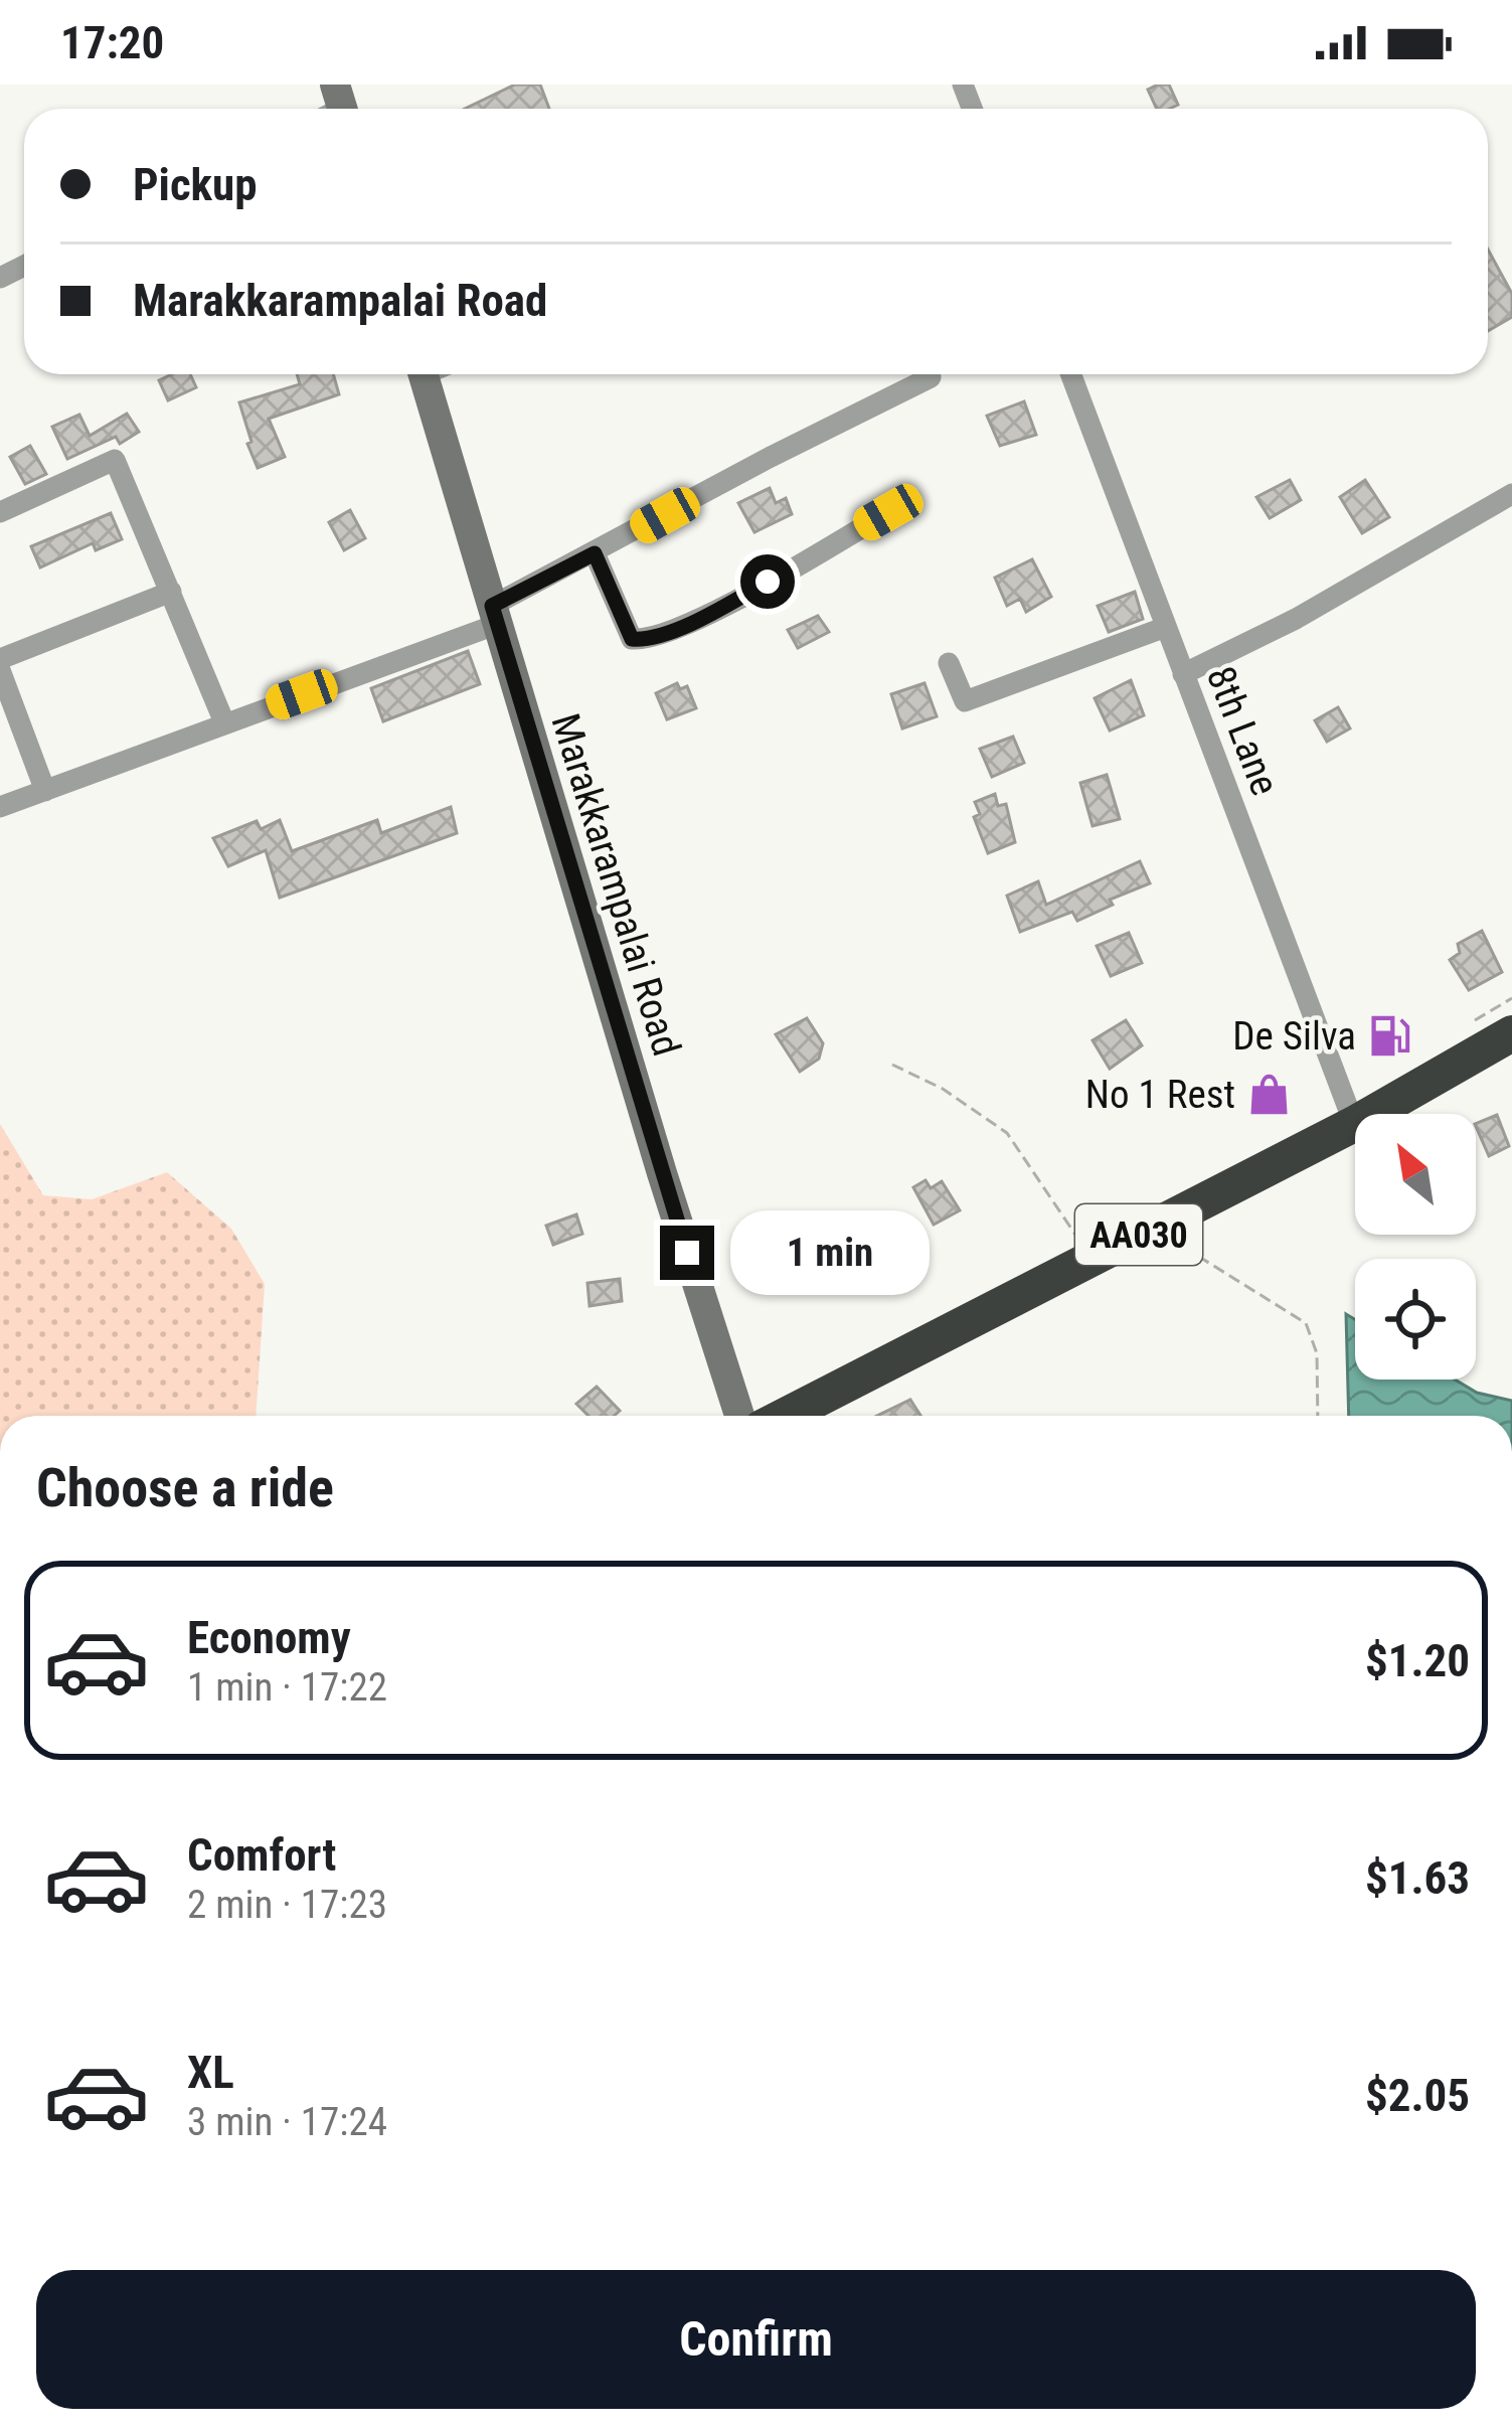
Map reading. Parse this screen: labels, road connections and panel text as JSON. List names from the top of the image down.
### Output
{
  "streets": {
    "highway": ["AA030"],
    "street": ["8th Lane", "Marakkarampalai Road"]
  },
  "crossings": [
    ["8th Lane", "AA030"]
  ],
  "places": {
    "fuel station": ["De Silva"],
    "shop": ["No 1 Rest"]
  },
  "north": "top left",
  "page": {
    "status": "17:20",
    "banner": ["Pickup", "Marakkarampalai Road"],
    "bubble": "1 min",
    "heading": "Choose a ride",
    "list": [
      {
        "name": "Economy",
        "note": "1 min · 17:22",
        "value": "$1.20"
      },
      {
        "name": "Comfort",
        "note": "2 min · 17:23",
        "value": "$1.63"
      },
      {
        "name": "XL",
        "note": "3 min · 17:24",
        "value": "$2.05"
      }
    ],
    "buttons": "Confirm"
  }
}
